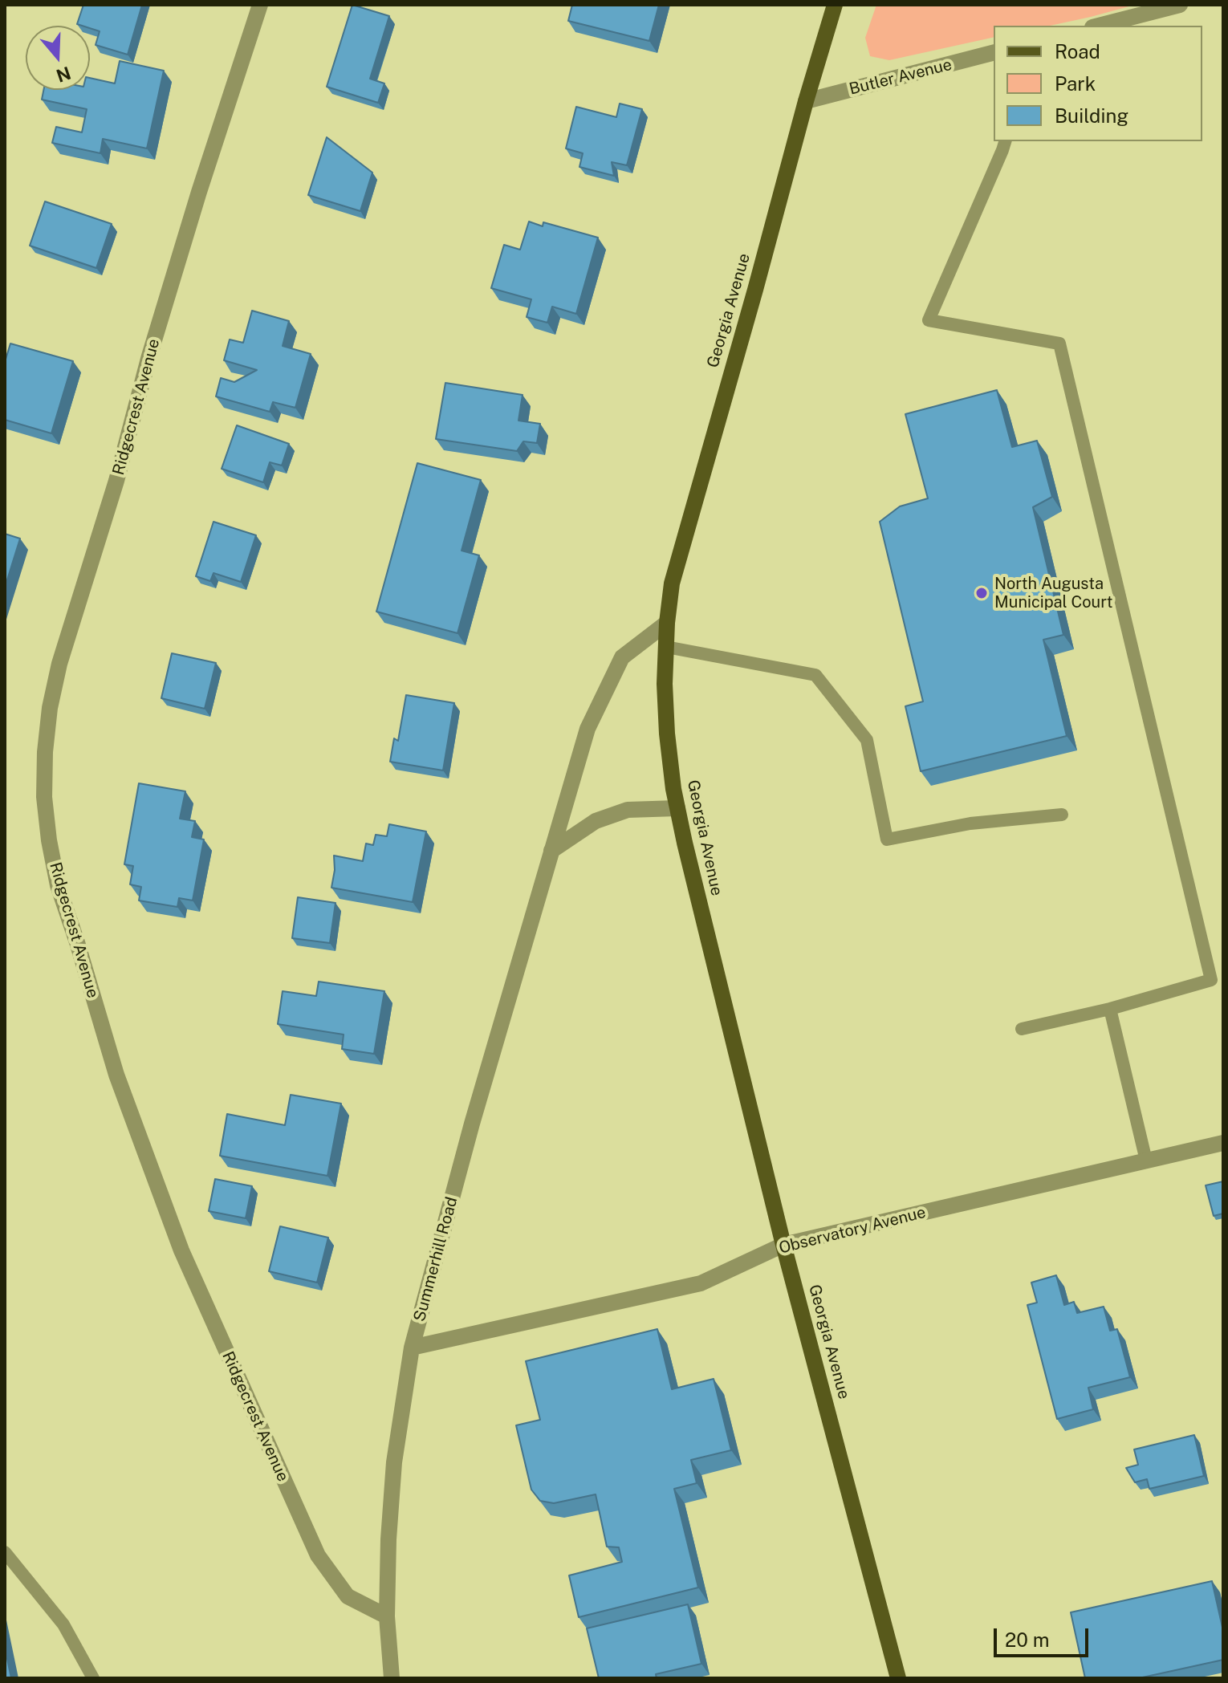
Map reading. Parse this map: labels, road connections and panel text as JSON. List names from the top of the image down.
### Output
{
  "streets": {
    "main road": ["Georgia Avenue"],
    "street": [
      "Butler Avenue",
      "Ridgecrest Avenue",
      "Observatory Avenue",
      "Summerhill Road"
    ]
  },
  "crossings": [
    ["Butler Avenue", "Georgia Avenue"],
    ["Georgia Avenue", "Observatory Avenue"],
    ["Georgia Avenue", "Summerhill Road"],
    ["Ridgecrest Avenue", "Summerhill Road"],
    ["Observatory Avenue", "Summerhill Road"]
  ],
  "places": ["North Augusta Municipal Court"],
  "legend": ["Road", "Park", "Building"],
  "scale_bar": "20 m",
  "north": "bottom"
}
